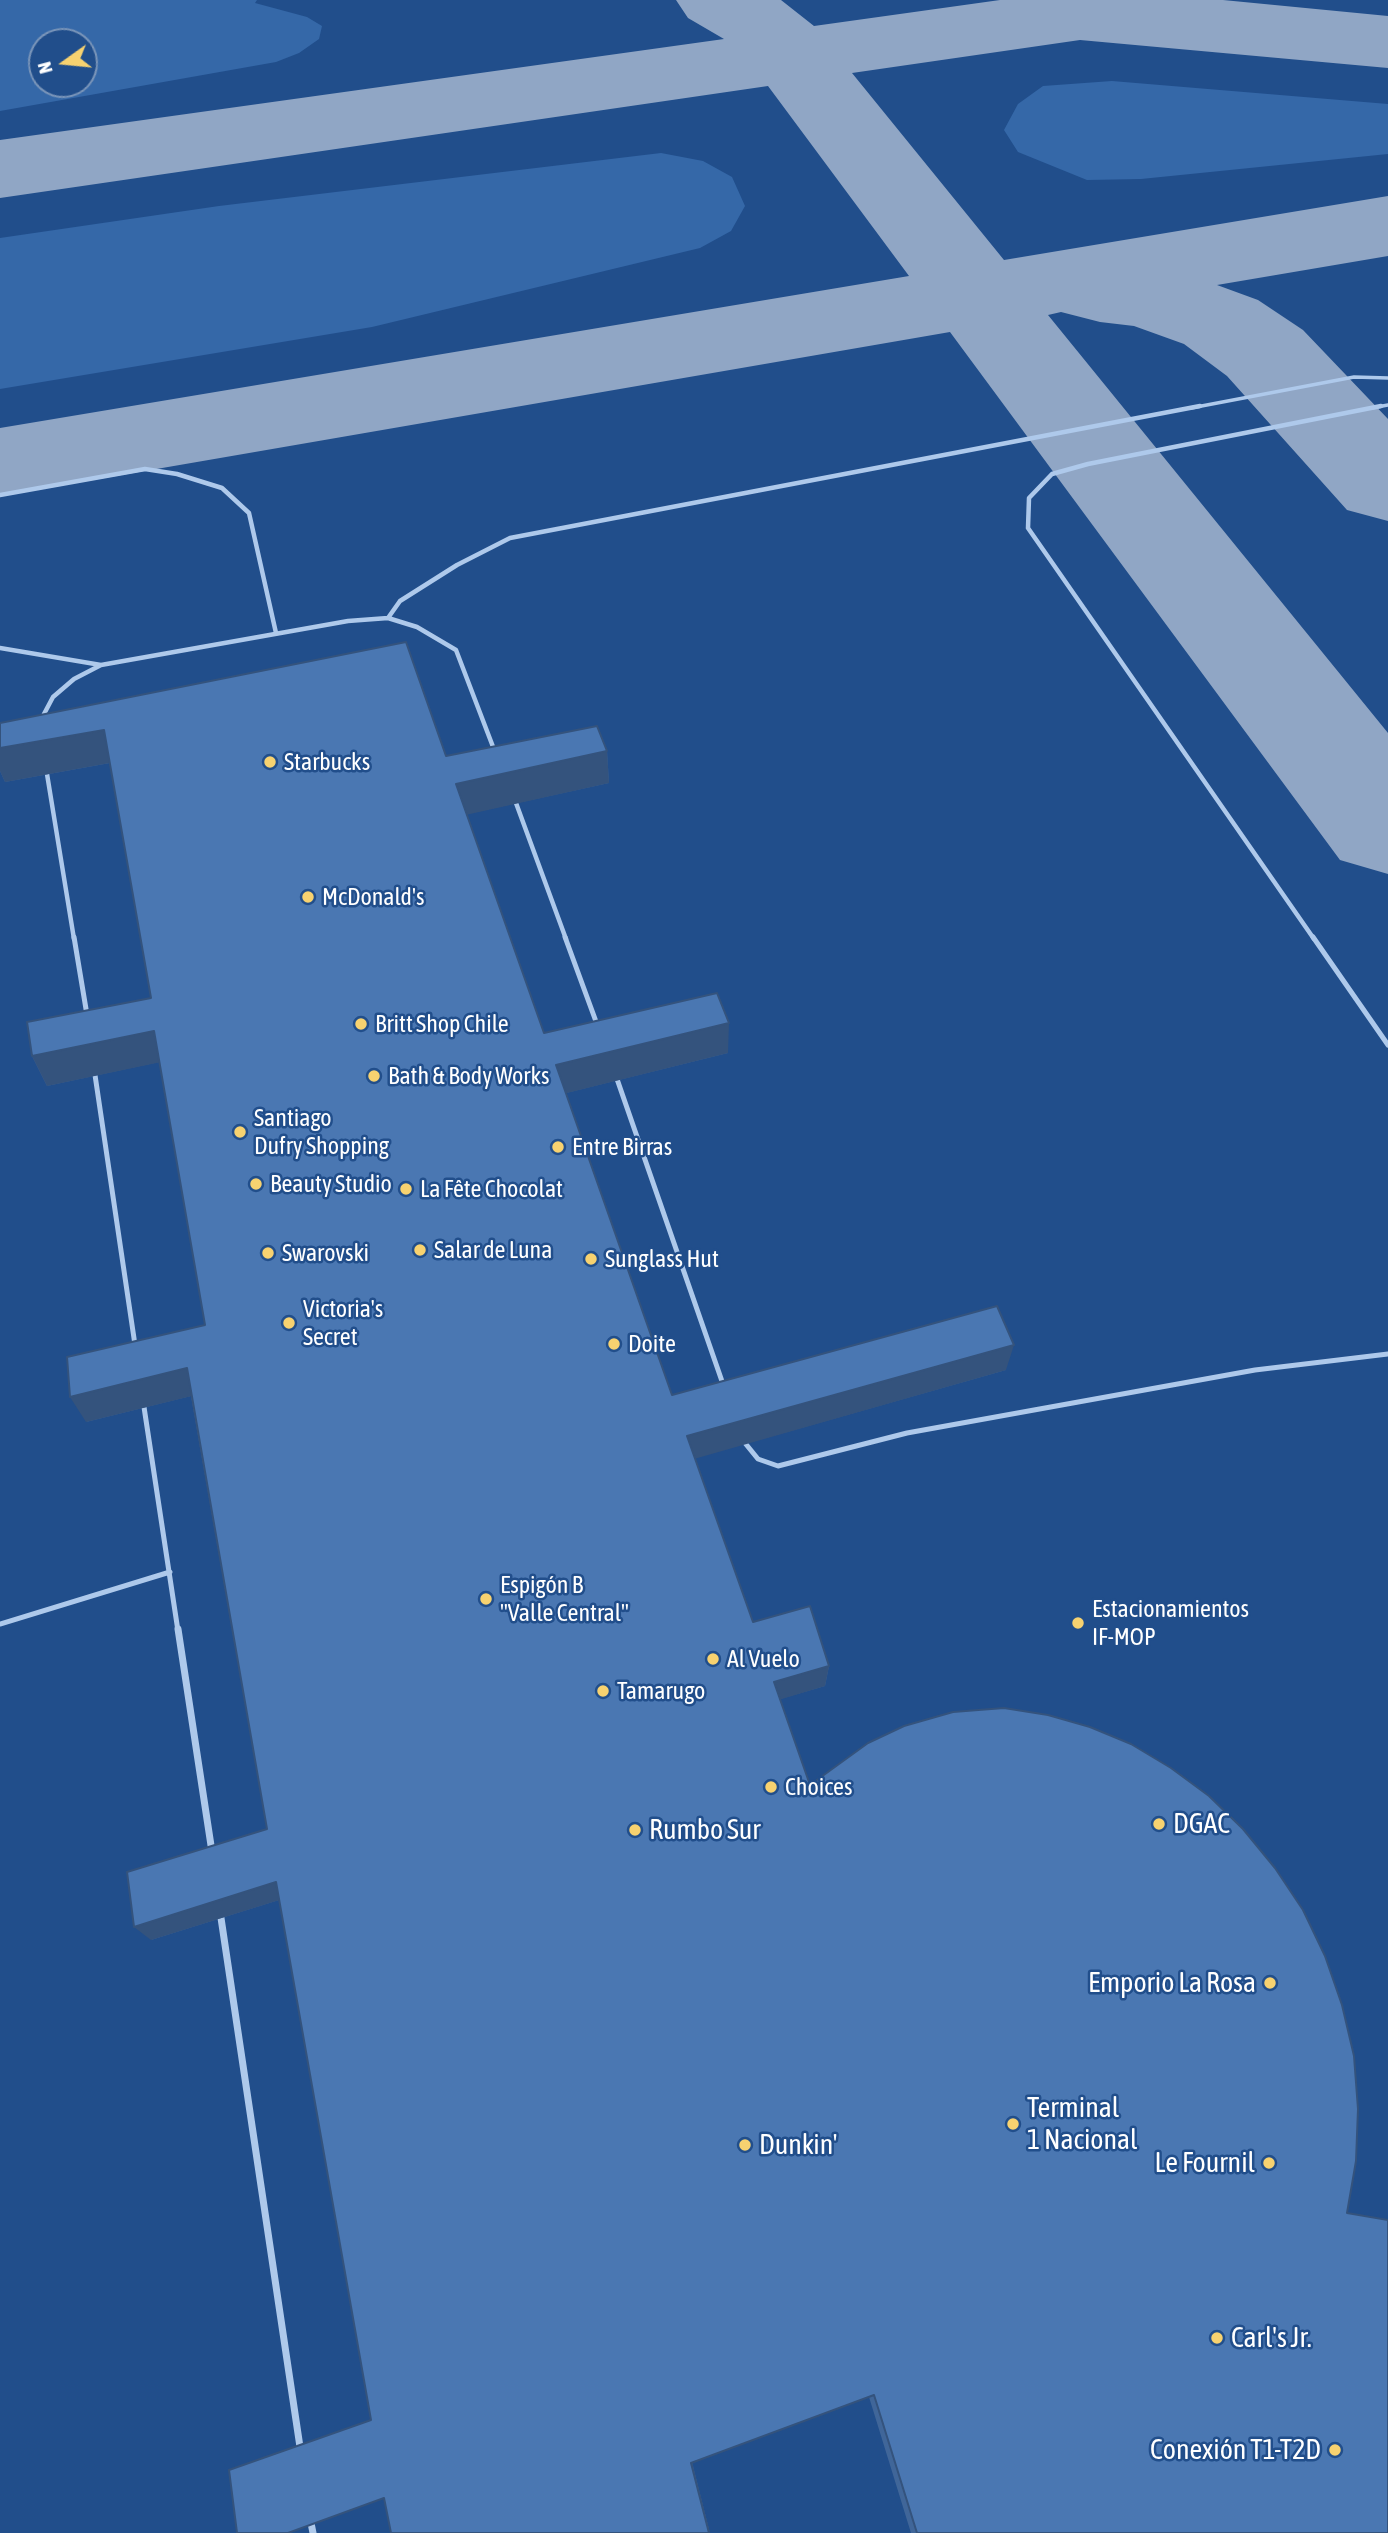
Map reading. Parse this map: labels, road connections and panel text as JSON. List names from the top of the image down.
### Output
{
  "places": [
    "Starbucks",
    "McDonald's",
    "Britt Shop Chile",
    "Bath & Body Works",
    "Santiago Dufry Shopping",
    "Entre Birras",
    "Beauty Studio",
    "La Fête Chocolat",
    "Salar de Luna",
    "Swarovski",
    "Sunglass Hut",
    "Victoria's Secret",
    "Doite",
    "Espigón B \"Valle Central\"",
    "Estacionamientos IF-MOP",
    "Al Vuelo",
    "Tamarugo",
    "Choices",
    "DGAC",
    "Rumbo Sur",
    "Emporio La Rosa",
    "Terminal 1 Nacional",
    "Dunkin'",
    "Le Fournil",
    "Carl's Jr.",
    "Conexión T1-T2D"
  ],
  "north": "left"
}
